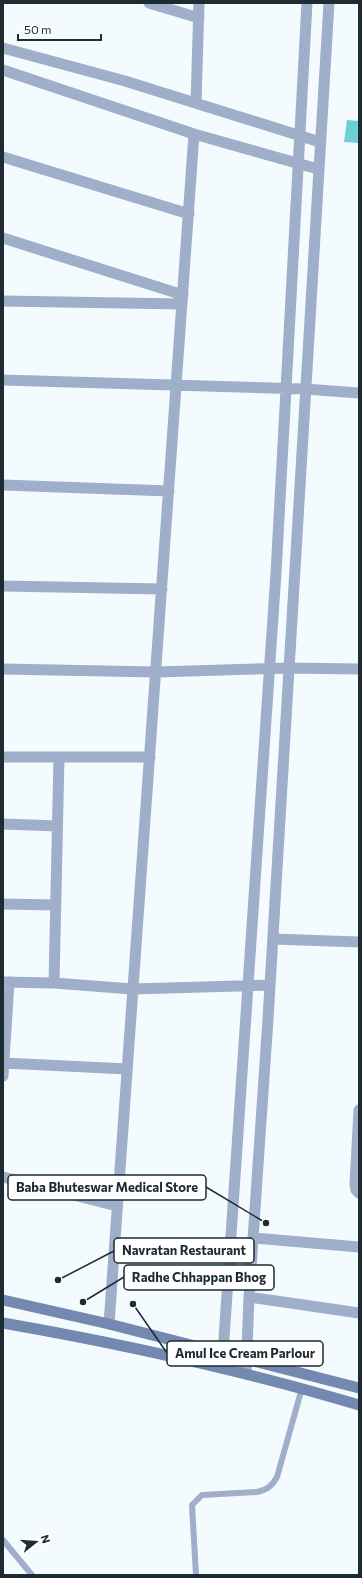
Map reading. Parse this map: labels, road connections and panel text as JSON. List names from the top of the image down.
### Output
{
  "places": [
    "Baba Bhuteswar Medical Store",
    "Navratan Restaurant",
    "Radhe Chhappan Bhog",
    "Amul Ice Cream Parlour"
  ],
  "scale_bar": "50 m",
  "north": "right"
}
